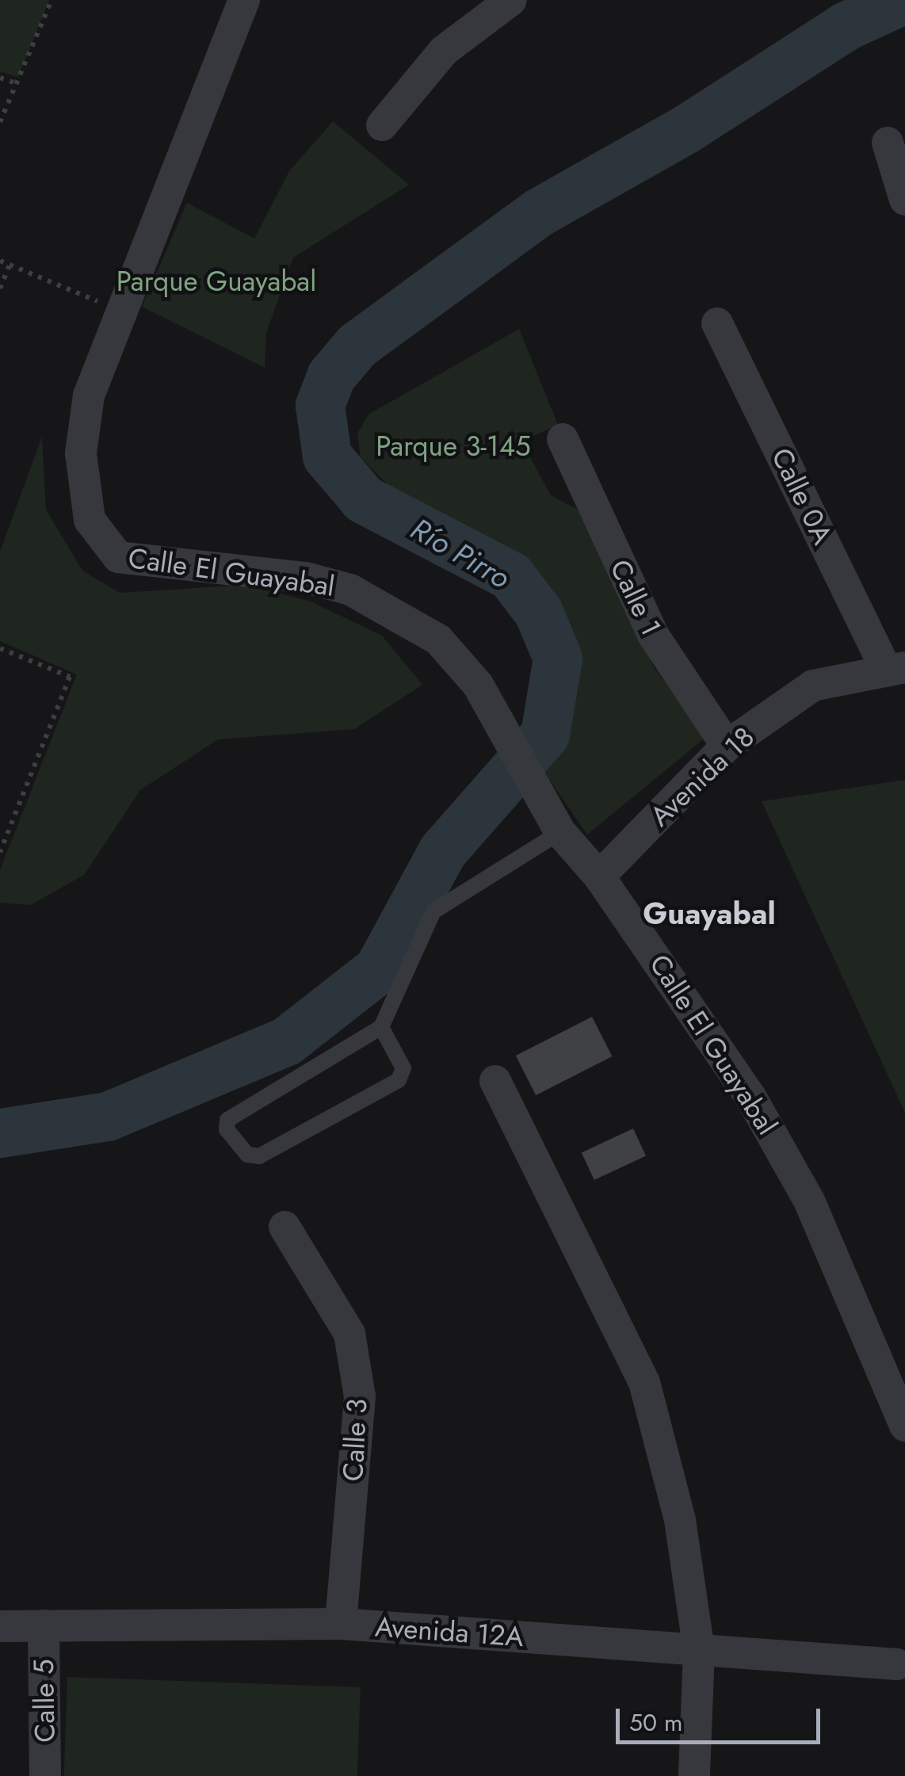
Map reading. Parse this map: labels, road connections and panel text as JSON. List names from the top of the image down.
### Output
{
  "streets": {
    "street": [
      "Calle 0A",
      "Calle El Guayabal",
      "Calle 1",
      "Avenida 18",
      "Calle 3",
      "Avenida 12A",
      "Calle 5"
    ]
  },
  "crossings": [
    ["Calle 0A", "Avenida 18"],
    ["Calle El Guayabal", "Avenida 18"],
    ["Calle 1", "Avenida 18"],
    ["Calle 3", "Avenida 12A"],
    ["Avenida 12A", "Calle 5"]
  ],
  "districts": ["Guayabal"],
  "water": ["Río Pirro"],
  "parks": ["Parque Guayabal", "Parque 3-145"],
  "scale_bar": "50 m"
}
